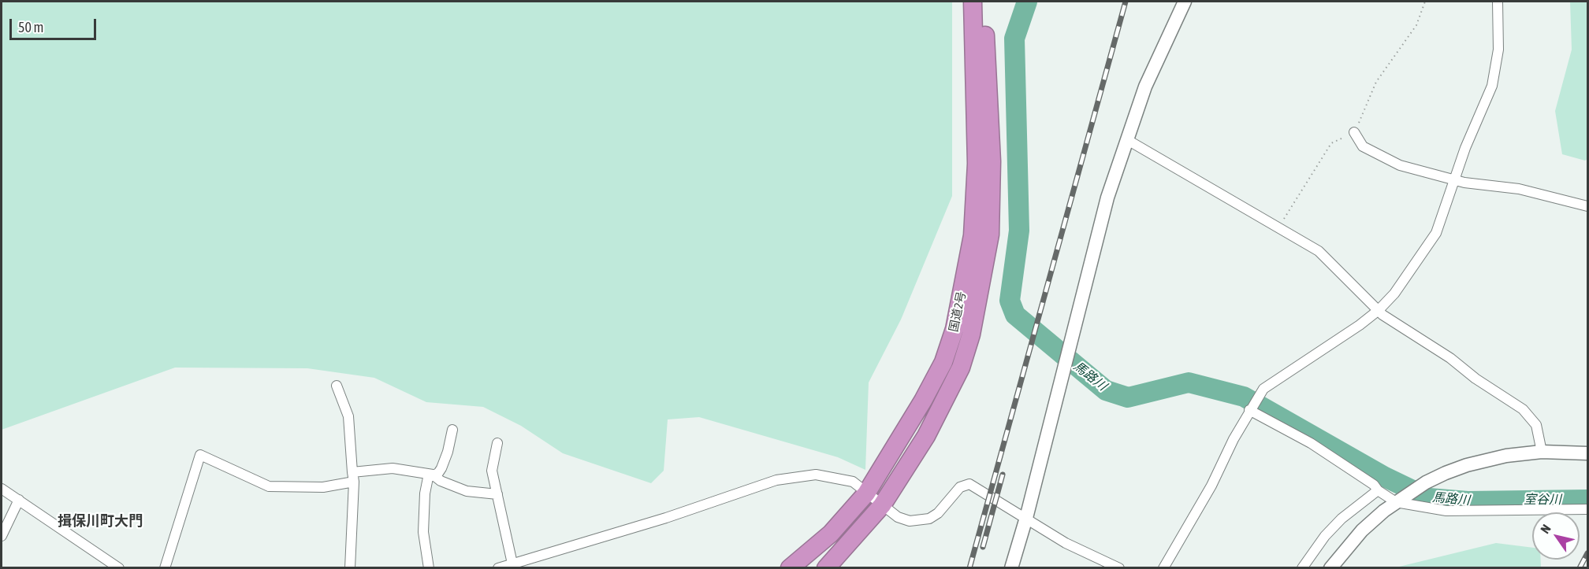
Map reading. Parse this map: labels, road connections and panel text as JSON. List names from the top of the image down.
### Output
{
  "streets": {
    "highway": ["国道2号"]
  },
  "districts": ["揖保川町大門"],
  "water": ["馬路川", "室谷川"],
  "scale_bar": "50 m",
  "north": "top left"
}
